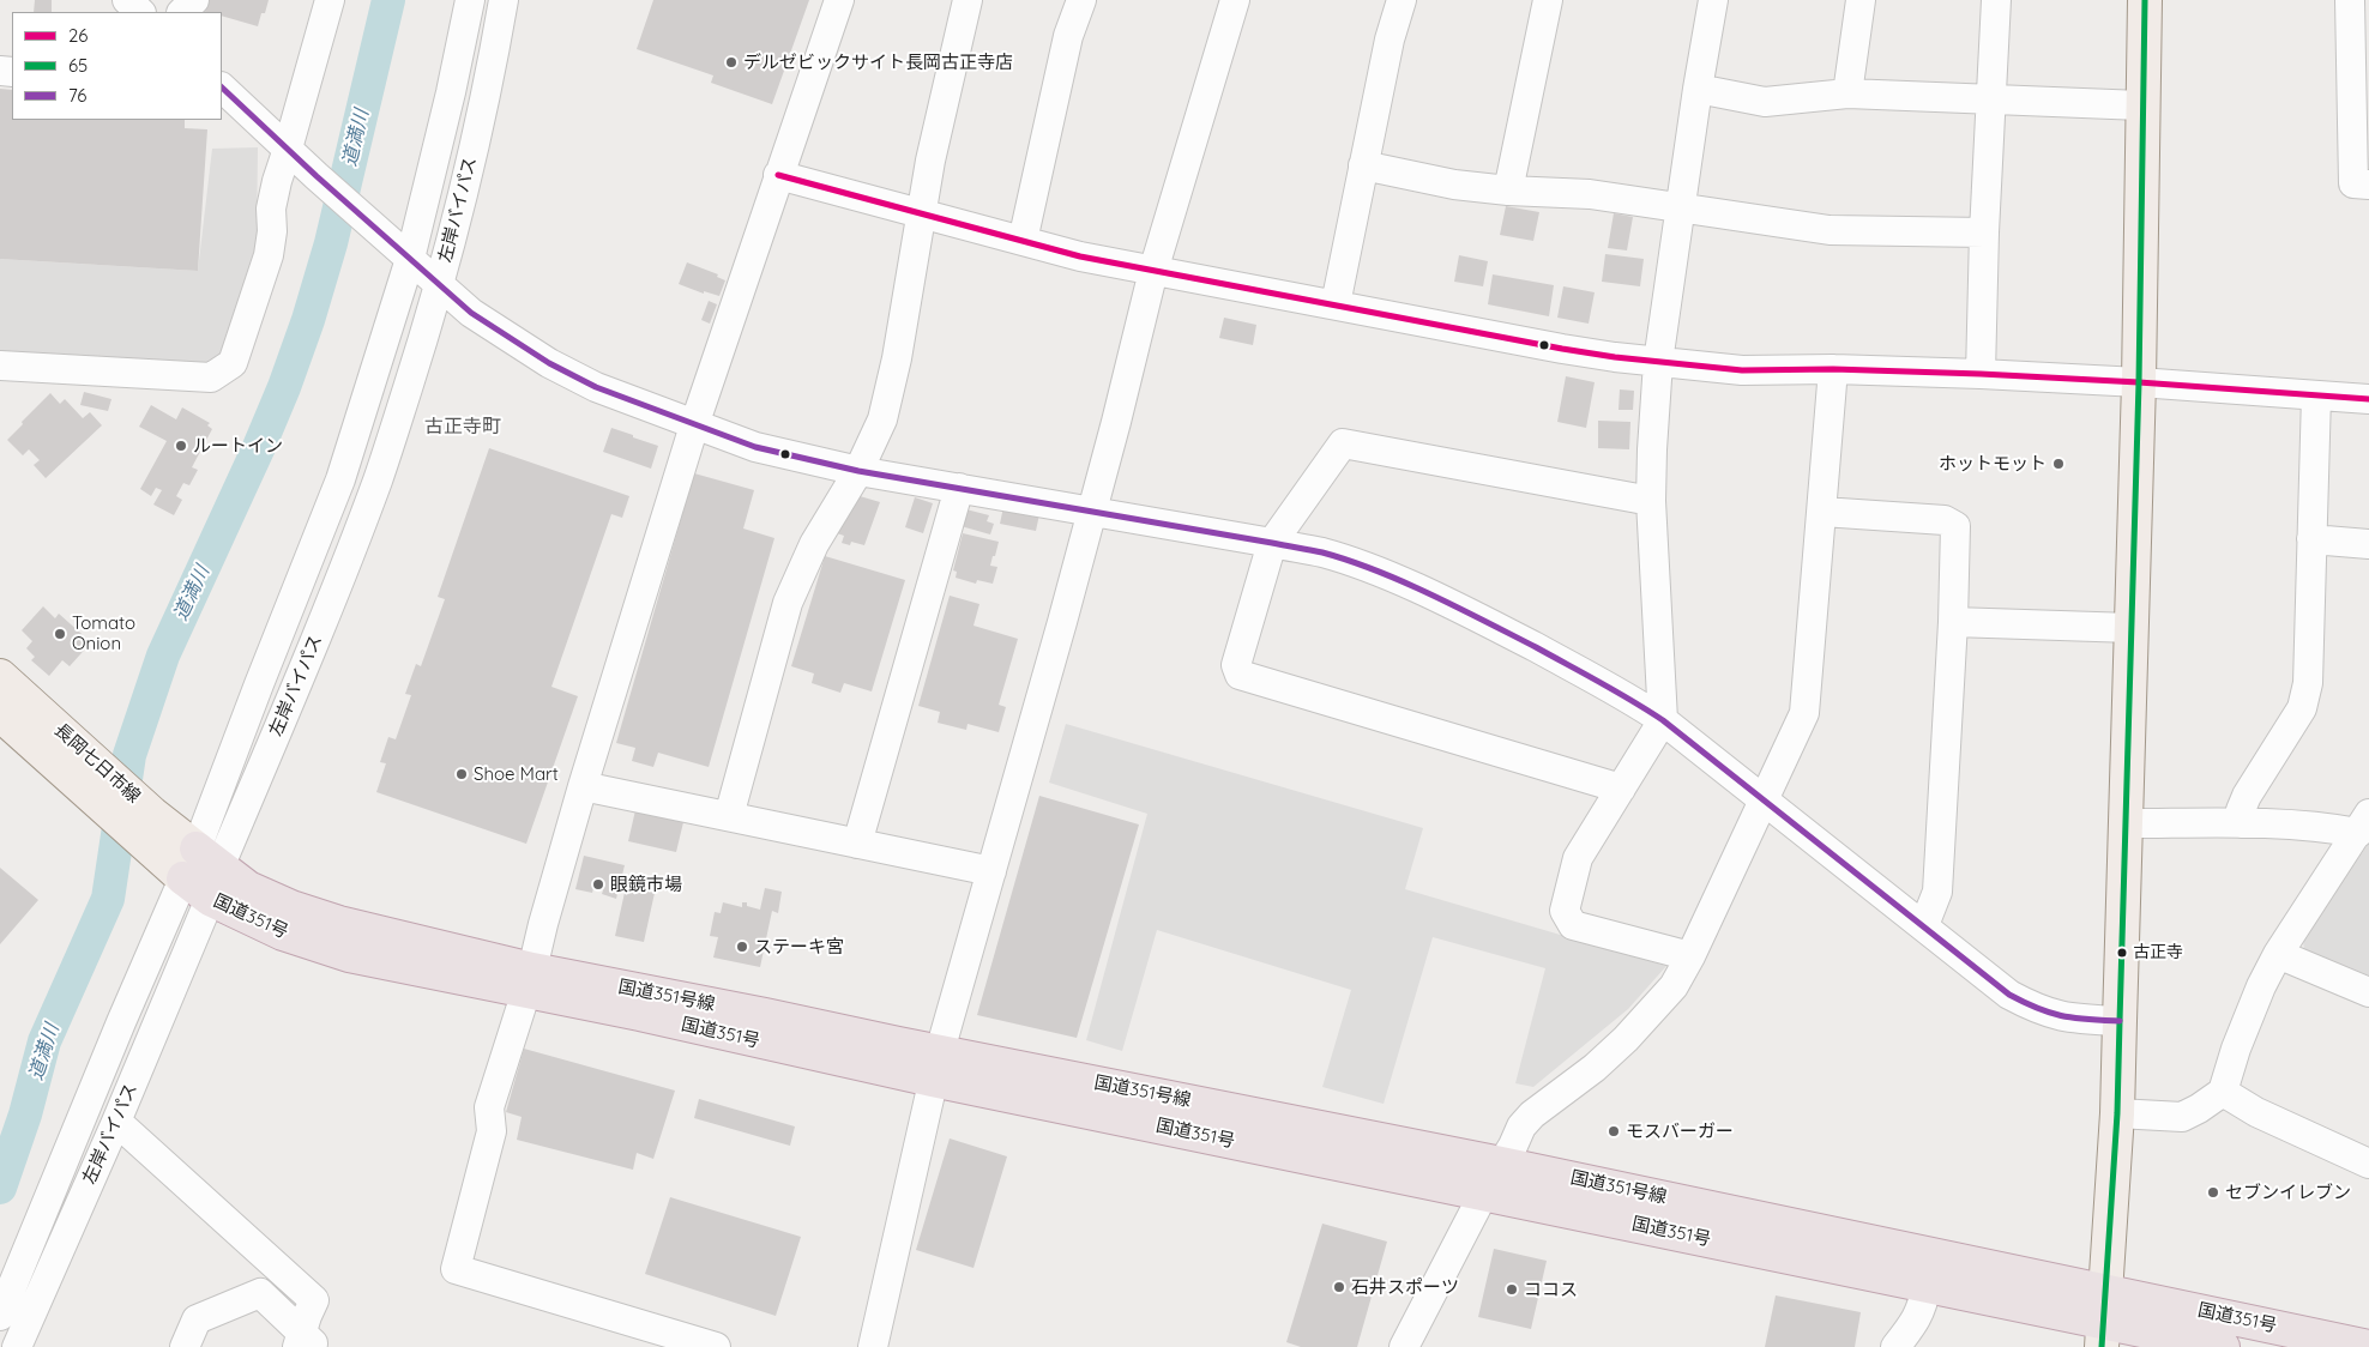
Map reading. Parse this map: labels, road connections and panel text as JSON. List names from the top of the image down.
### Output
{
  "streets": {
    "highway": ["国道351号", "国道351号線"],
    "main road": ["長岡七日市線"],
    "street": ["左岸バイパス"]
  },
  "crossings": [
    ["左岸バイパス", "長岡七日市線"],
    ["左岸バイパス", "国道351号"],
    ["長岡七日市線", "国道351号"],
    ["国道351号", "国道351号線"]
  ],
  "districts": ["古正寺町"],
  "water": ["道満川"],
  "places": [
    "デルゼビックサイト長岡古正寺店",
    "ルートイン",
    "ホットモット",
    "Tomato Onion",
    "Shoe Mart",
    "眼鏡市場",
    "ステーキ宮",
    "古正寺",
    "モスバーガー",
    "セブンイレブン",
    "石井スポーツ",
    "ココス"
  ],
  "lines": ["transit line 65", "transit line 76", "transit line 26"],
  "legend": ["26", "65", "76"]
}
